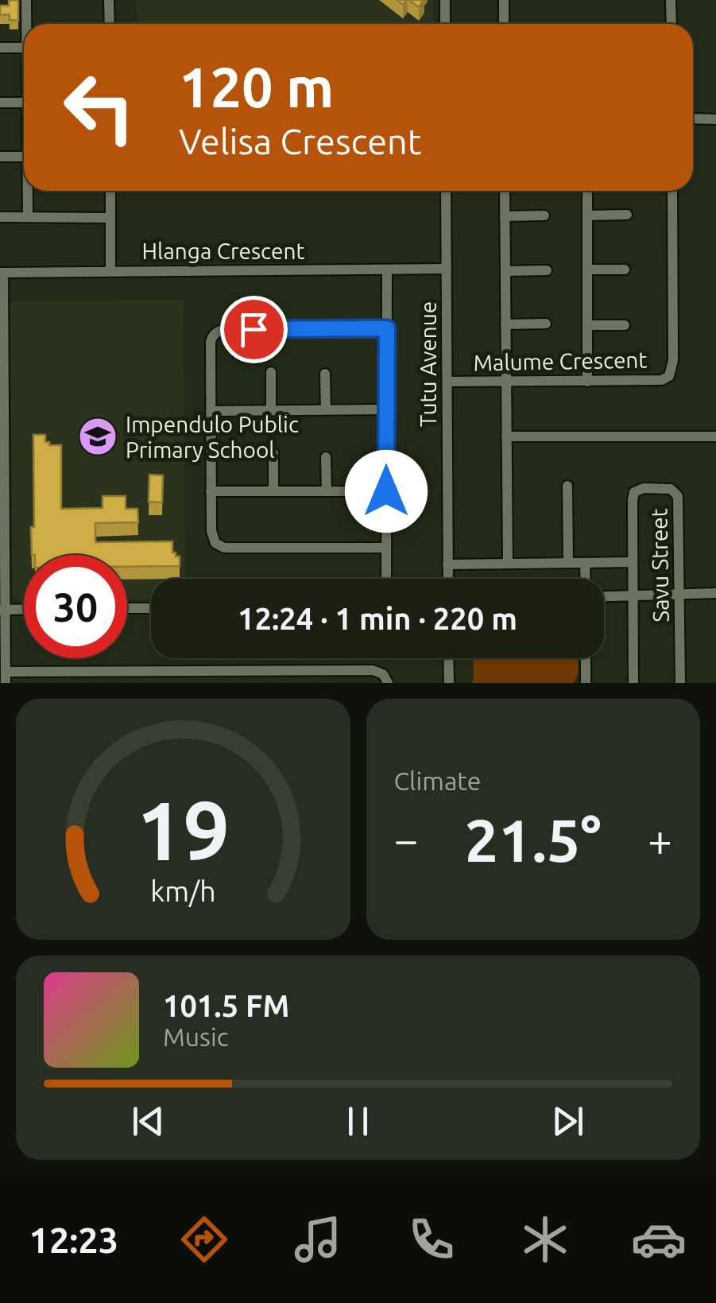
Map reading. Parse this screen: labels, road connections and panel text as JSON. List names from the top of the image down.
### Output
{
  "streets": {
    "street": [
      "Hlanga Crescent",
      "Malume Crescent",
      "Tutu Avenue",
      "Savu Street"
    ]
  },
  "crossings": [
    ["Hlanga Crescent", "Tutu Avenue"],
    ["Malume Crescent", "Tutu Avenue"]
  ],
  "places": {
    "school or university": ["Impendulo Public Primary School"]
  },
  "page": {
    "turn": ["120 m", "Velisa Crescent"],
    "limit": "30",
    "trip": "12:24 · 1 min · 220 m",
    "tile": "Climate",
    "heat": ["−", "21.5°", "+"],
    "song": ["101.5 FM", "Music"],
    "tabs": "12:23",
    "gauge": ["19", "km/h"]
  }
}
